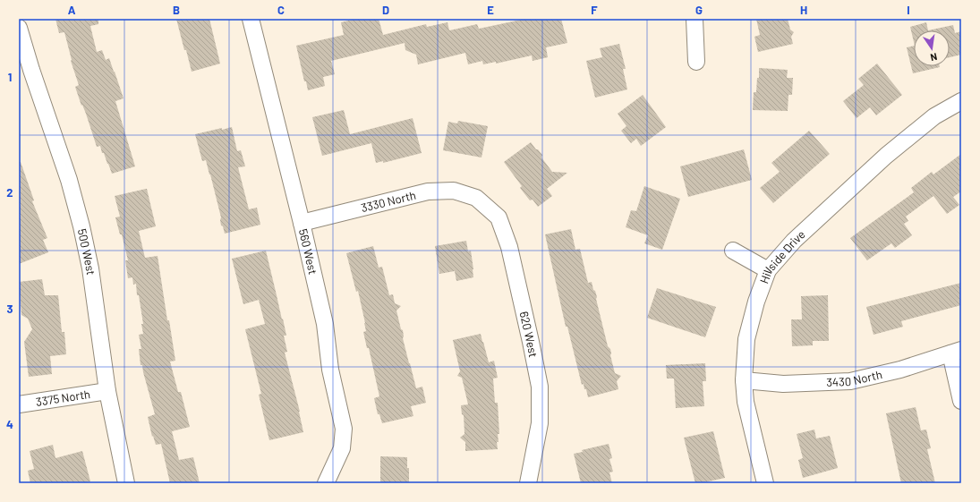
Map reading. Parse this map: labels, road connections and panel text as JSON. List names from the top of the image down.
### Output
{
  "streets": {
    "street": [
      "3330 North",
      "560 West",
      "500 West",
      "Hillside Drive",
      "620 West",
      "3430 North",
      "3375 North"
    ]
  },
  "crossings": [
    ["3330 North", "560 West"],
    ["3330 North", "620 West"],
    ["500 West", "3375 North"],
    ["Hillside Drive", "3430 North"]
  ],
  "north": "bottom",
  "grid": {
    "columns": [
      "A",
      "B",
      "C",
      "D",
      "E",
      "F",
      "G",
      "H",
      "I"
    ],
    "rows": [
      "1",
      "2",
      "3",
      "4"
    ]
  }
}
